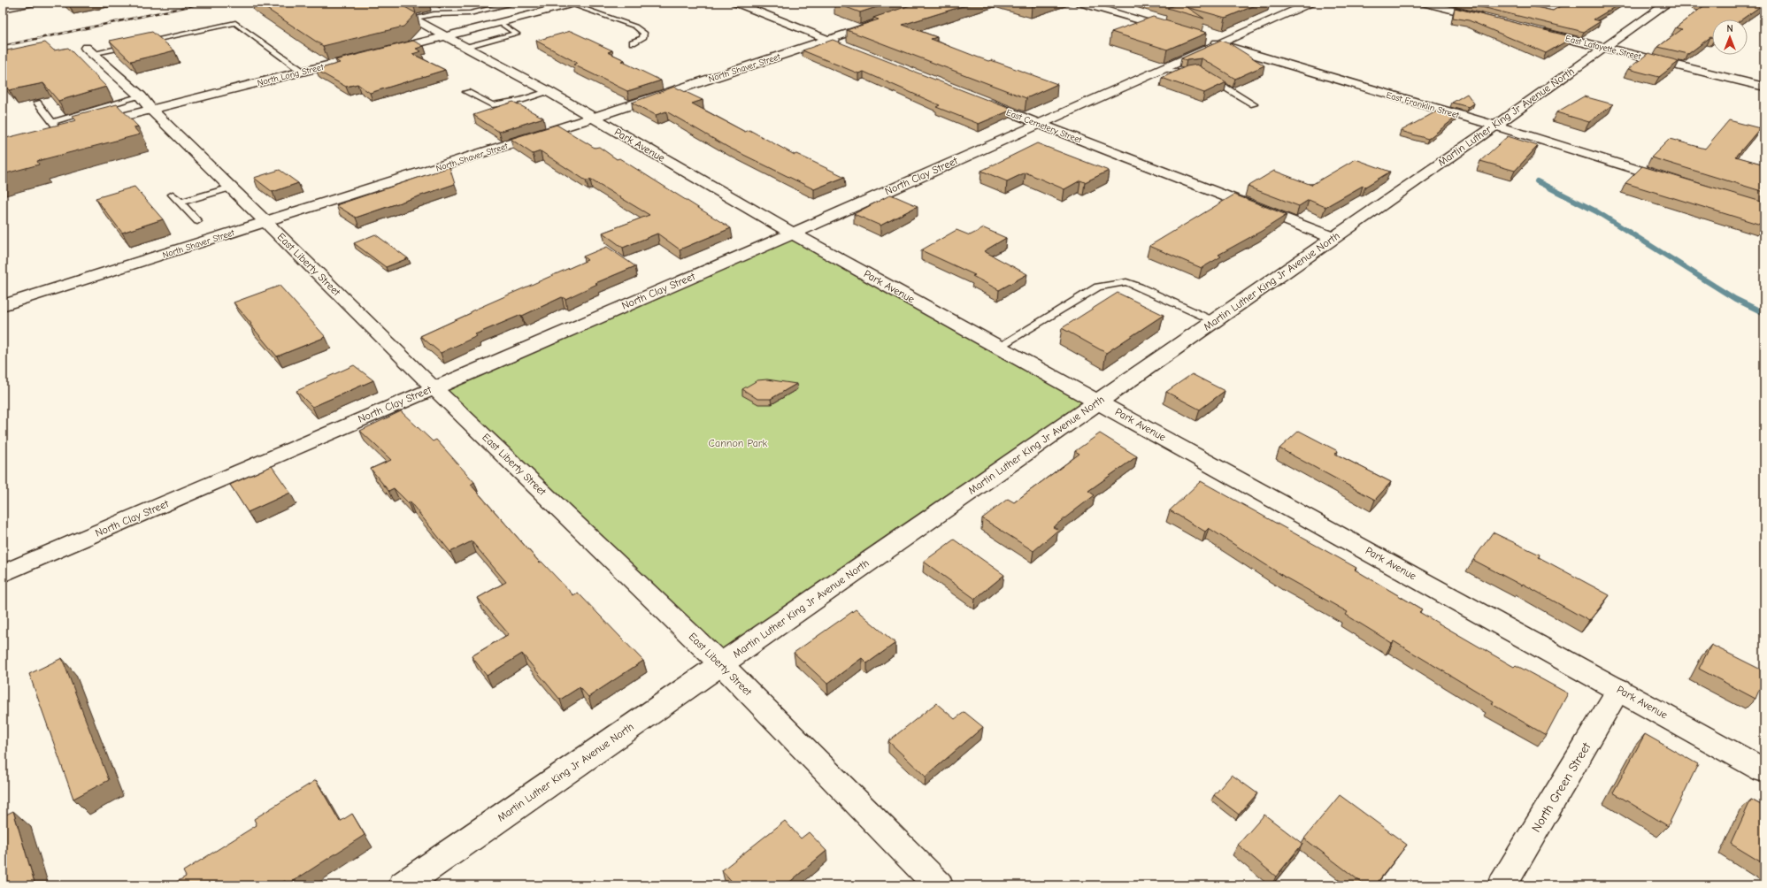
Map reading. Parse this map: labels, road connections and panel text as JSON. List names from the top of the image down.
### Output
{
  "streets": {
    "street": [
      "East Lafayette Street",
      "North Shaver Street",
      "North Long Street",
      "East Franklin Street",
      "Martin Luther King Jr Avenue North",
      "East Cemetery Street",
      "Park Avenue",
      "North Clay Street",
      "East Liberty Street",
      "North Green Street"
    ]
  },
  "crossings": [
    ["East Lafayette Street", "Martin Luther King Jr Avenue North"],
    ["North Shaver Street", "Park Avenue"],
    ["North Shaver Street", "East Liberty Street"],
    ["North Long Street", "Park Avenue"],
    ["North Long Street", "East Liberty Street"],
    ["East Franklin Street", "Martin Luther King Jr Avenue North"],
    ["East Franklin Street", "North Clay Street"],
    ["Martin Luther King Jr Avenue North", "East Cemetery Street"],
    ["Martin Luther King Jr Avenue North", "Park Avenue"],
    ["Martin Luther King Jr Avenue North", "East Liberty Street"],
    ["East Cemetery Street", "North Clay Street"],
    ["Park Avenue", "North Clay Street"],
    ["Park Avenue", "North Green Street"],
    ["North Clay Street", "East Liberty Street"]
  ],
  "parks": ["Cannon Park"],
  "north": "top"
}
